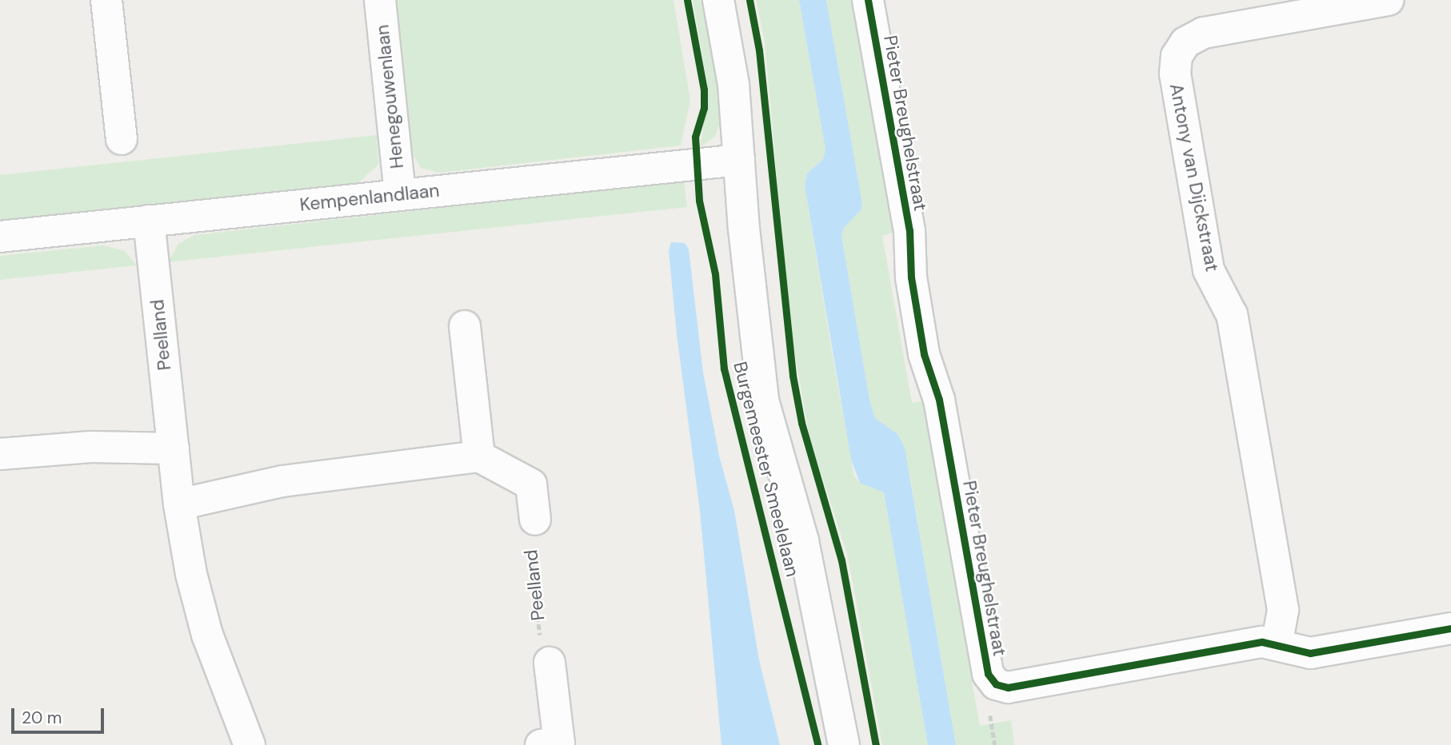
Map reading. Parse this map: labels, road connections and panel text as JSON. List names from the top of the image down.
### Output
{
  "streets": {
    "street": [
      "Henegouwenlaan",
      "Pieter Breughelstraat",
      "Antony van Dijckstraat",
      "Kempenlandlaan",
      "Peelland",
      "Burgemeester Smeelelaan"
    ]
  },
  "crossings": [
    ["Henegouwenlaan", "Kempenlandlaan"],
    ["Pieter Breughelstraat", "Antony van Dijckstraat"],
    ["Kempenlandlaan", "Peelland"],
    ["Kempenlandlaan", "Burgemeester Smeelelaan"]
  ],
  "scale_bar": "20 m"
}
